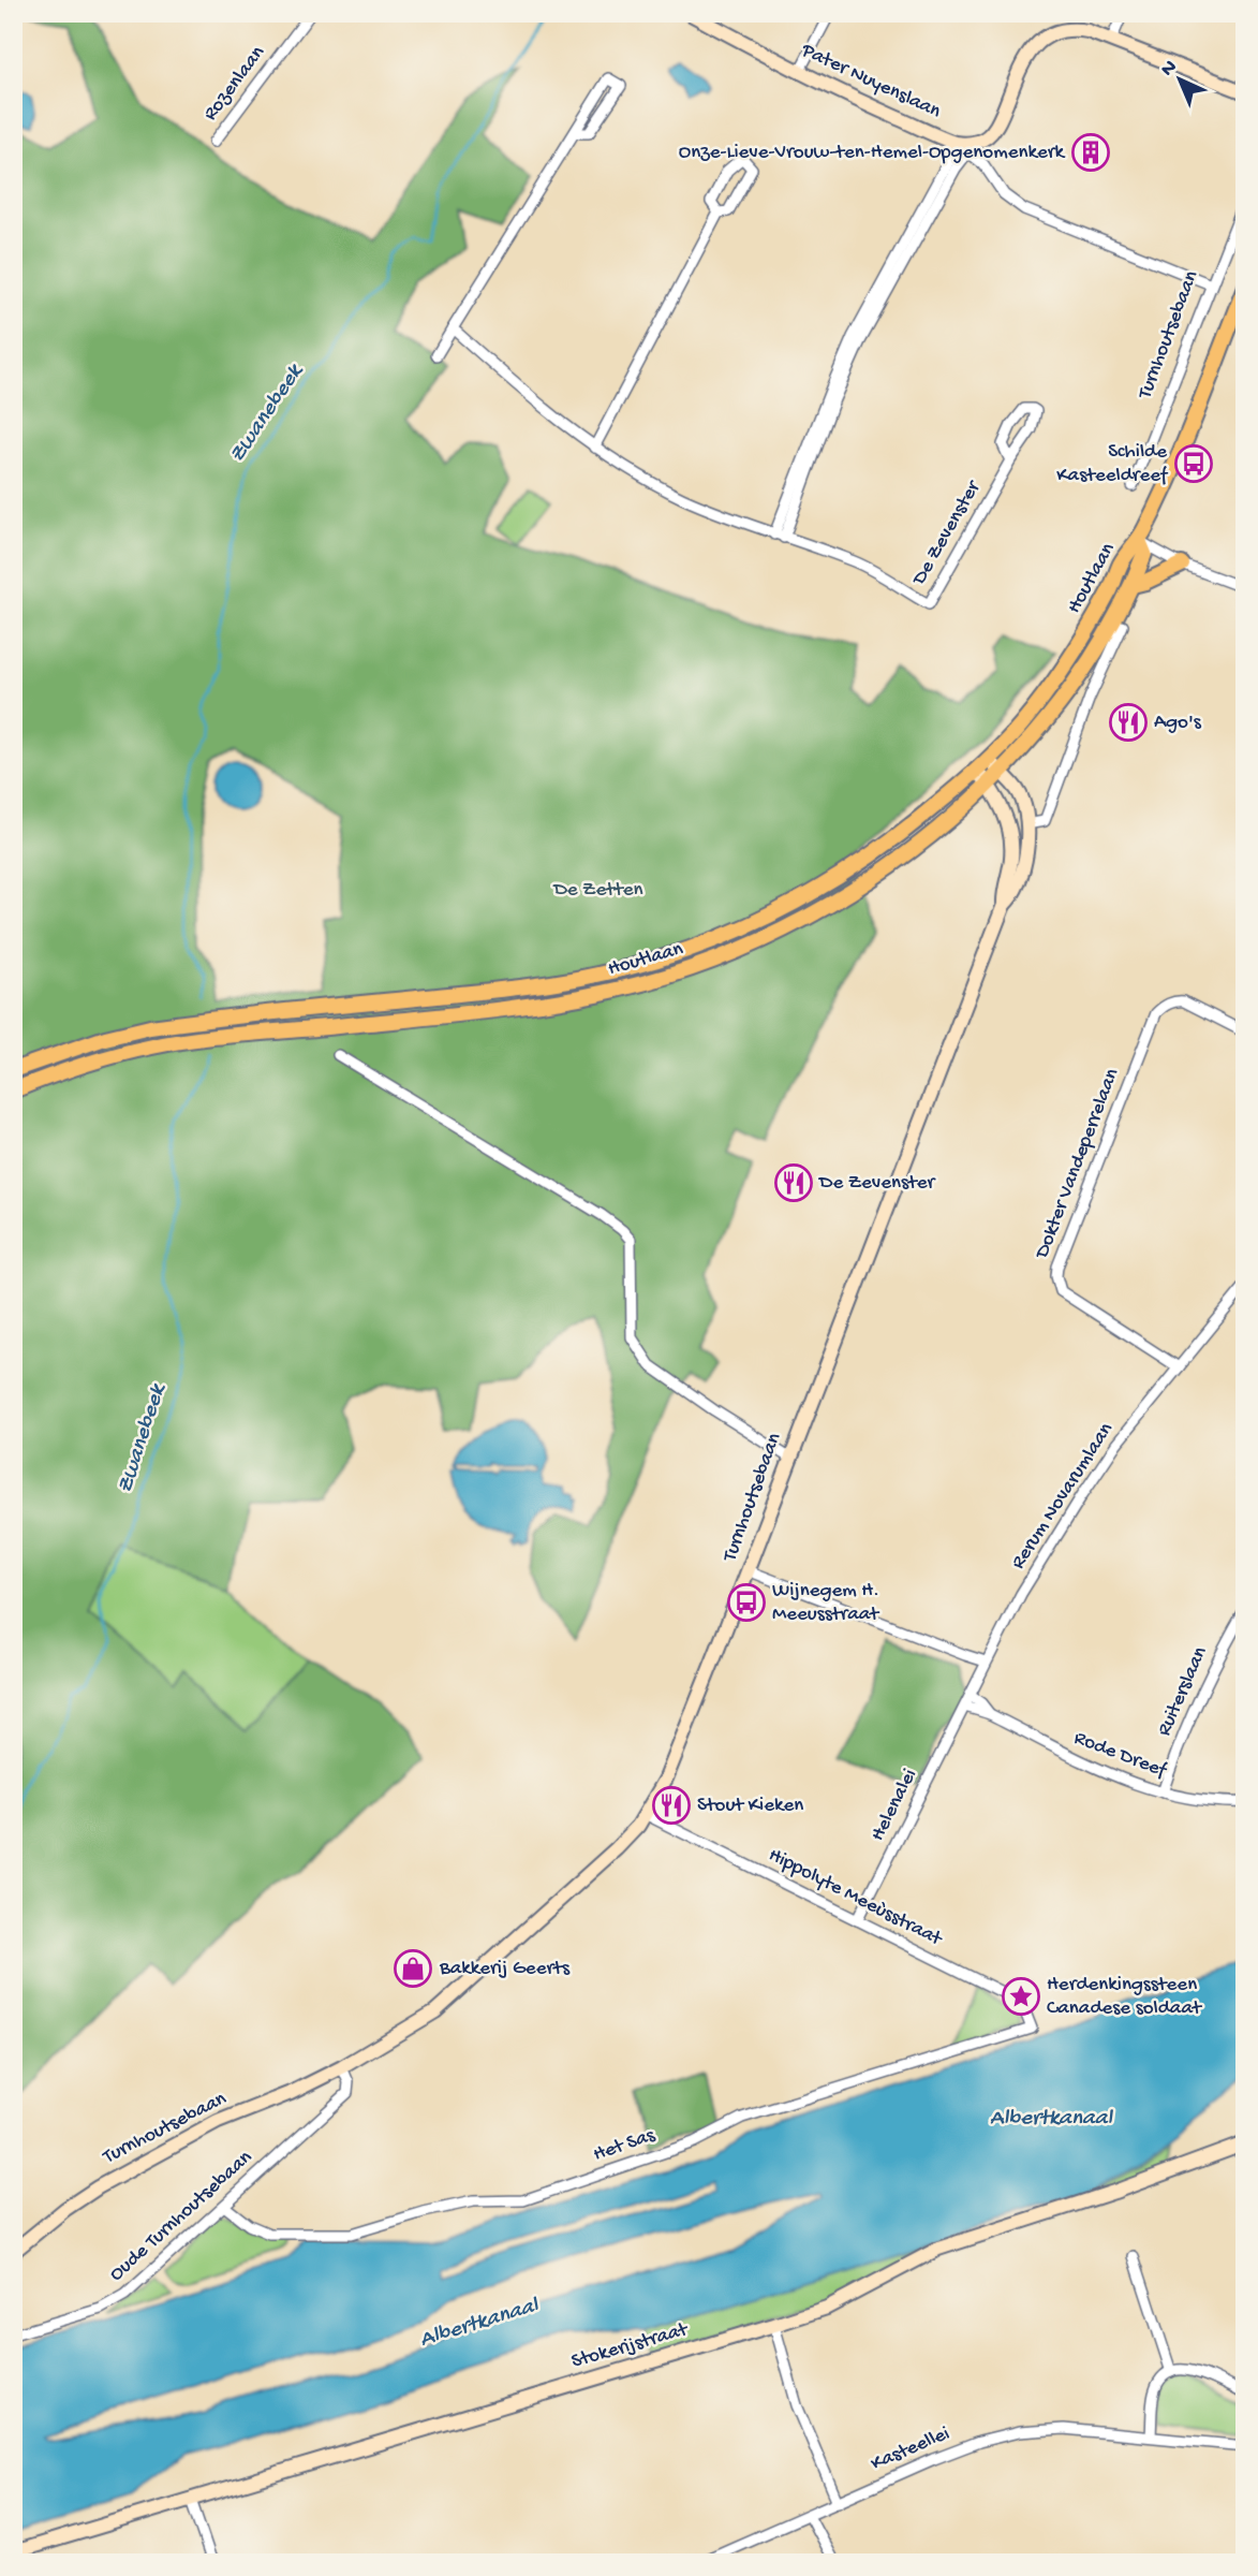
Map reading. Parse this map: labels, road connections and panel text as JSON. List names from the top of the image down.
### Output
{
  "streets": {
    "main road": [
      "Pater Nuyenslaan",
      "Turnhoutsebaan",
      "Houtlaan",
      "Stokerijstraat"
    ],
    "street": [
      "Rozenlaan",
      "De Zevenster",
      "Dokter Vandeperrelaan",
      "Rerum Novarumlaan",
      "Ruiterslaan",
      "Rode Dreef",
      "Helenalei",
      "Hippolyte Meeùsstraat",
      "Het Sas",
      "Oude Turnhoutsebaan",
      "Kasteellei"
    ]
  },
  "crossings": [
    ["Pater Nuyenslaan", "Turnhoutsebaan"],
    ["Turnhoutsebaan", "Houtlaan"],
    ["Turnhoutsebaan", "Hippolyte Meeùsstraat"],
    ["Turnhoutsebaan", "Oude Turnhoutsebaan"],
    ["Dokter Vandeperrelaan", "Rerum Novarumlaan"],
    ["Rerum Novarumlaan", "Rode Dreef"],
    ["Rerum Novarumlaan", "Helenalei"],
    ["Ruiterslaan", "Rode Dreef"],
    ["Rode Dreef", "Helenalei"],
    ["Helenalei", "Hippolyte Meeùsstraat"],
    ["Hippolyte Meeùsstraat", "Het Sas"],
    ["Het Sas", "Oude Turnhoutsebaan"]
  ],
  "water": ["Zwanebeek", "Albertkanaal"],
  "parks": ["De Zetten"],
  "places": {
    "building": ["Onze-Lieve-Vrouw-ten-Hemel-Opgenomenkerk"],
    "bus stop": ["Schilde Kasteeldreef", "Wijnegem H. Meeusstraat"],
    "restaurant": ["Ago's", "De Zevenster", "Stout Kieken"],
    "shop": ["Bakkerij Geerts"],
    "place": ["Herdenkingssteen Canadese soldaat"]
  },
  "north": "top left"
}
